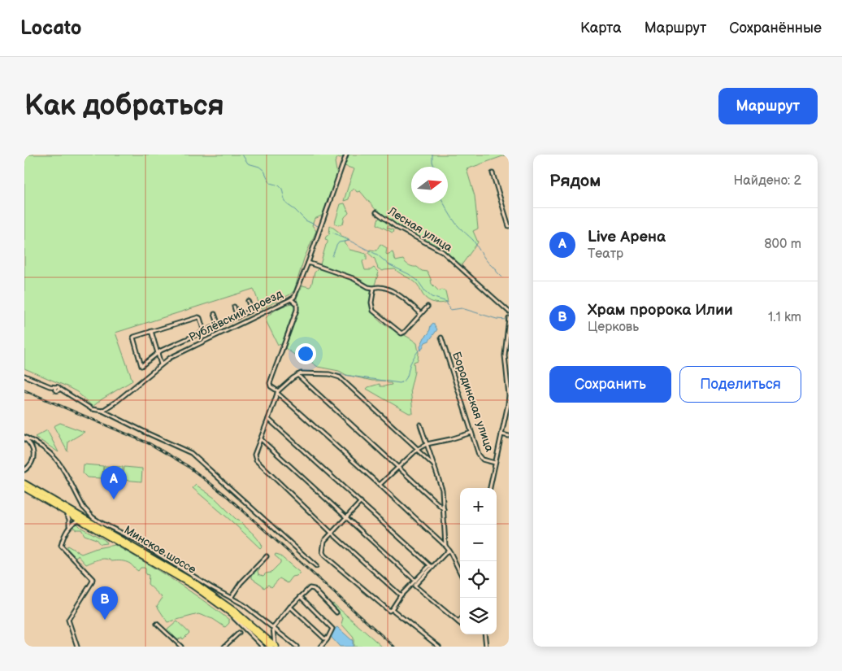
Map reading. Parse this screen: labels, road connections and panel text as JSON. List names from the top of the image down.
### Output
{
  "streets": {
    "highway": ["Минское шоссе"],
    "street": ["Лесная улица", "Рублёвский проезд", "Бородинская улица"]
  },
  "north": "right",
  "page": {
    "header": "Locato",
    "nav": ["Карта", "Маршрут", "Сохранённые"],
    "buttons": [
      "Маршрут",
      ["Сохранить", "Поделиться"]
    ],
    "title": "Как добраться",
    "heading": ["Рядом", "Найдено: 2"],
    "list": [
      {
        "mark": "A",
        "name": "Live Арена",
        "note": "Театр",
        "value": "800 m"
      },
      {
        "mark": "B",
        "name": "Храм пророка Илии",
        "note": "Церковь",
        "value": "1.1 km"
      }
    ],
    "pins": ["A", "B"],
    "map_buttons": ["+", "−"]
  }
}
